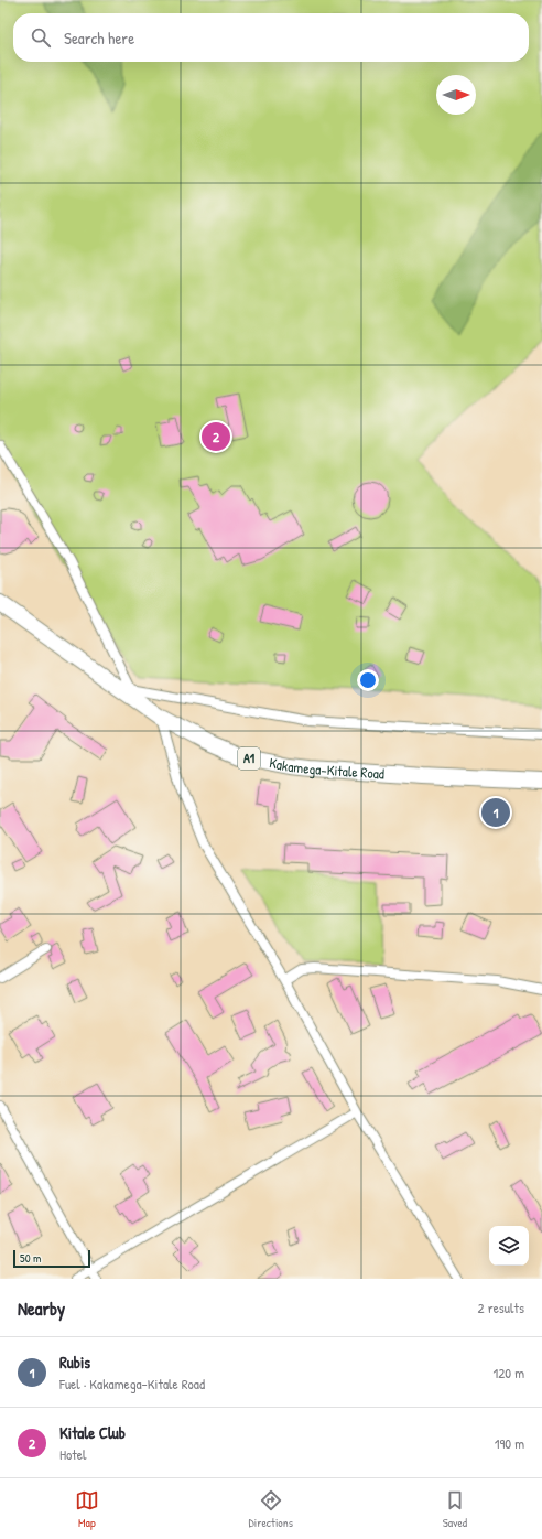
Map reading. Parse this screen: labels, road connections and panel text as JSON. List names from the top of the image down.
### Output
{
  "streets": {
    "highway": ["A1", "Kakamega-Kitale Road"]
  },
  "scale_bar": "50 m",
  "north": "right",
  "page": {
    "search": "Search here",
    "pins": ["2", "1"],
    "scale": "50 m",
    "heading": ["Nearby", "2 results"],
    "list": [
      {
        "mark": "1",
        "name": "Rubis",
        "note": "Fuel · Kakamega-Kitale Road",
        "value": "120 m"
      },
      {
        "mark": "2",
        "name": "Kitale Club",
        "note": "Hotel",
        "value": "190 m"
      }
    ],
    "nav": ["Map", "Directions", "Saved"]
  }
}
